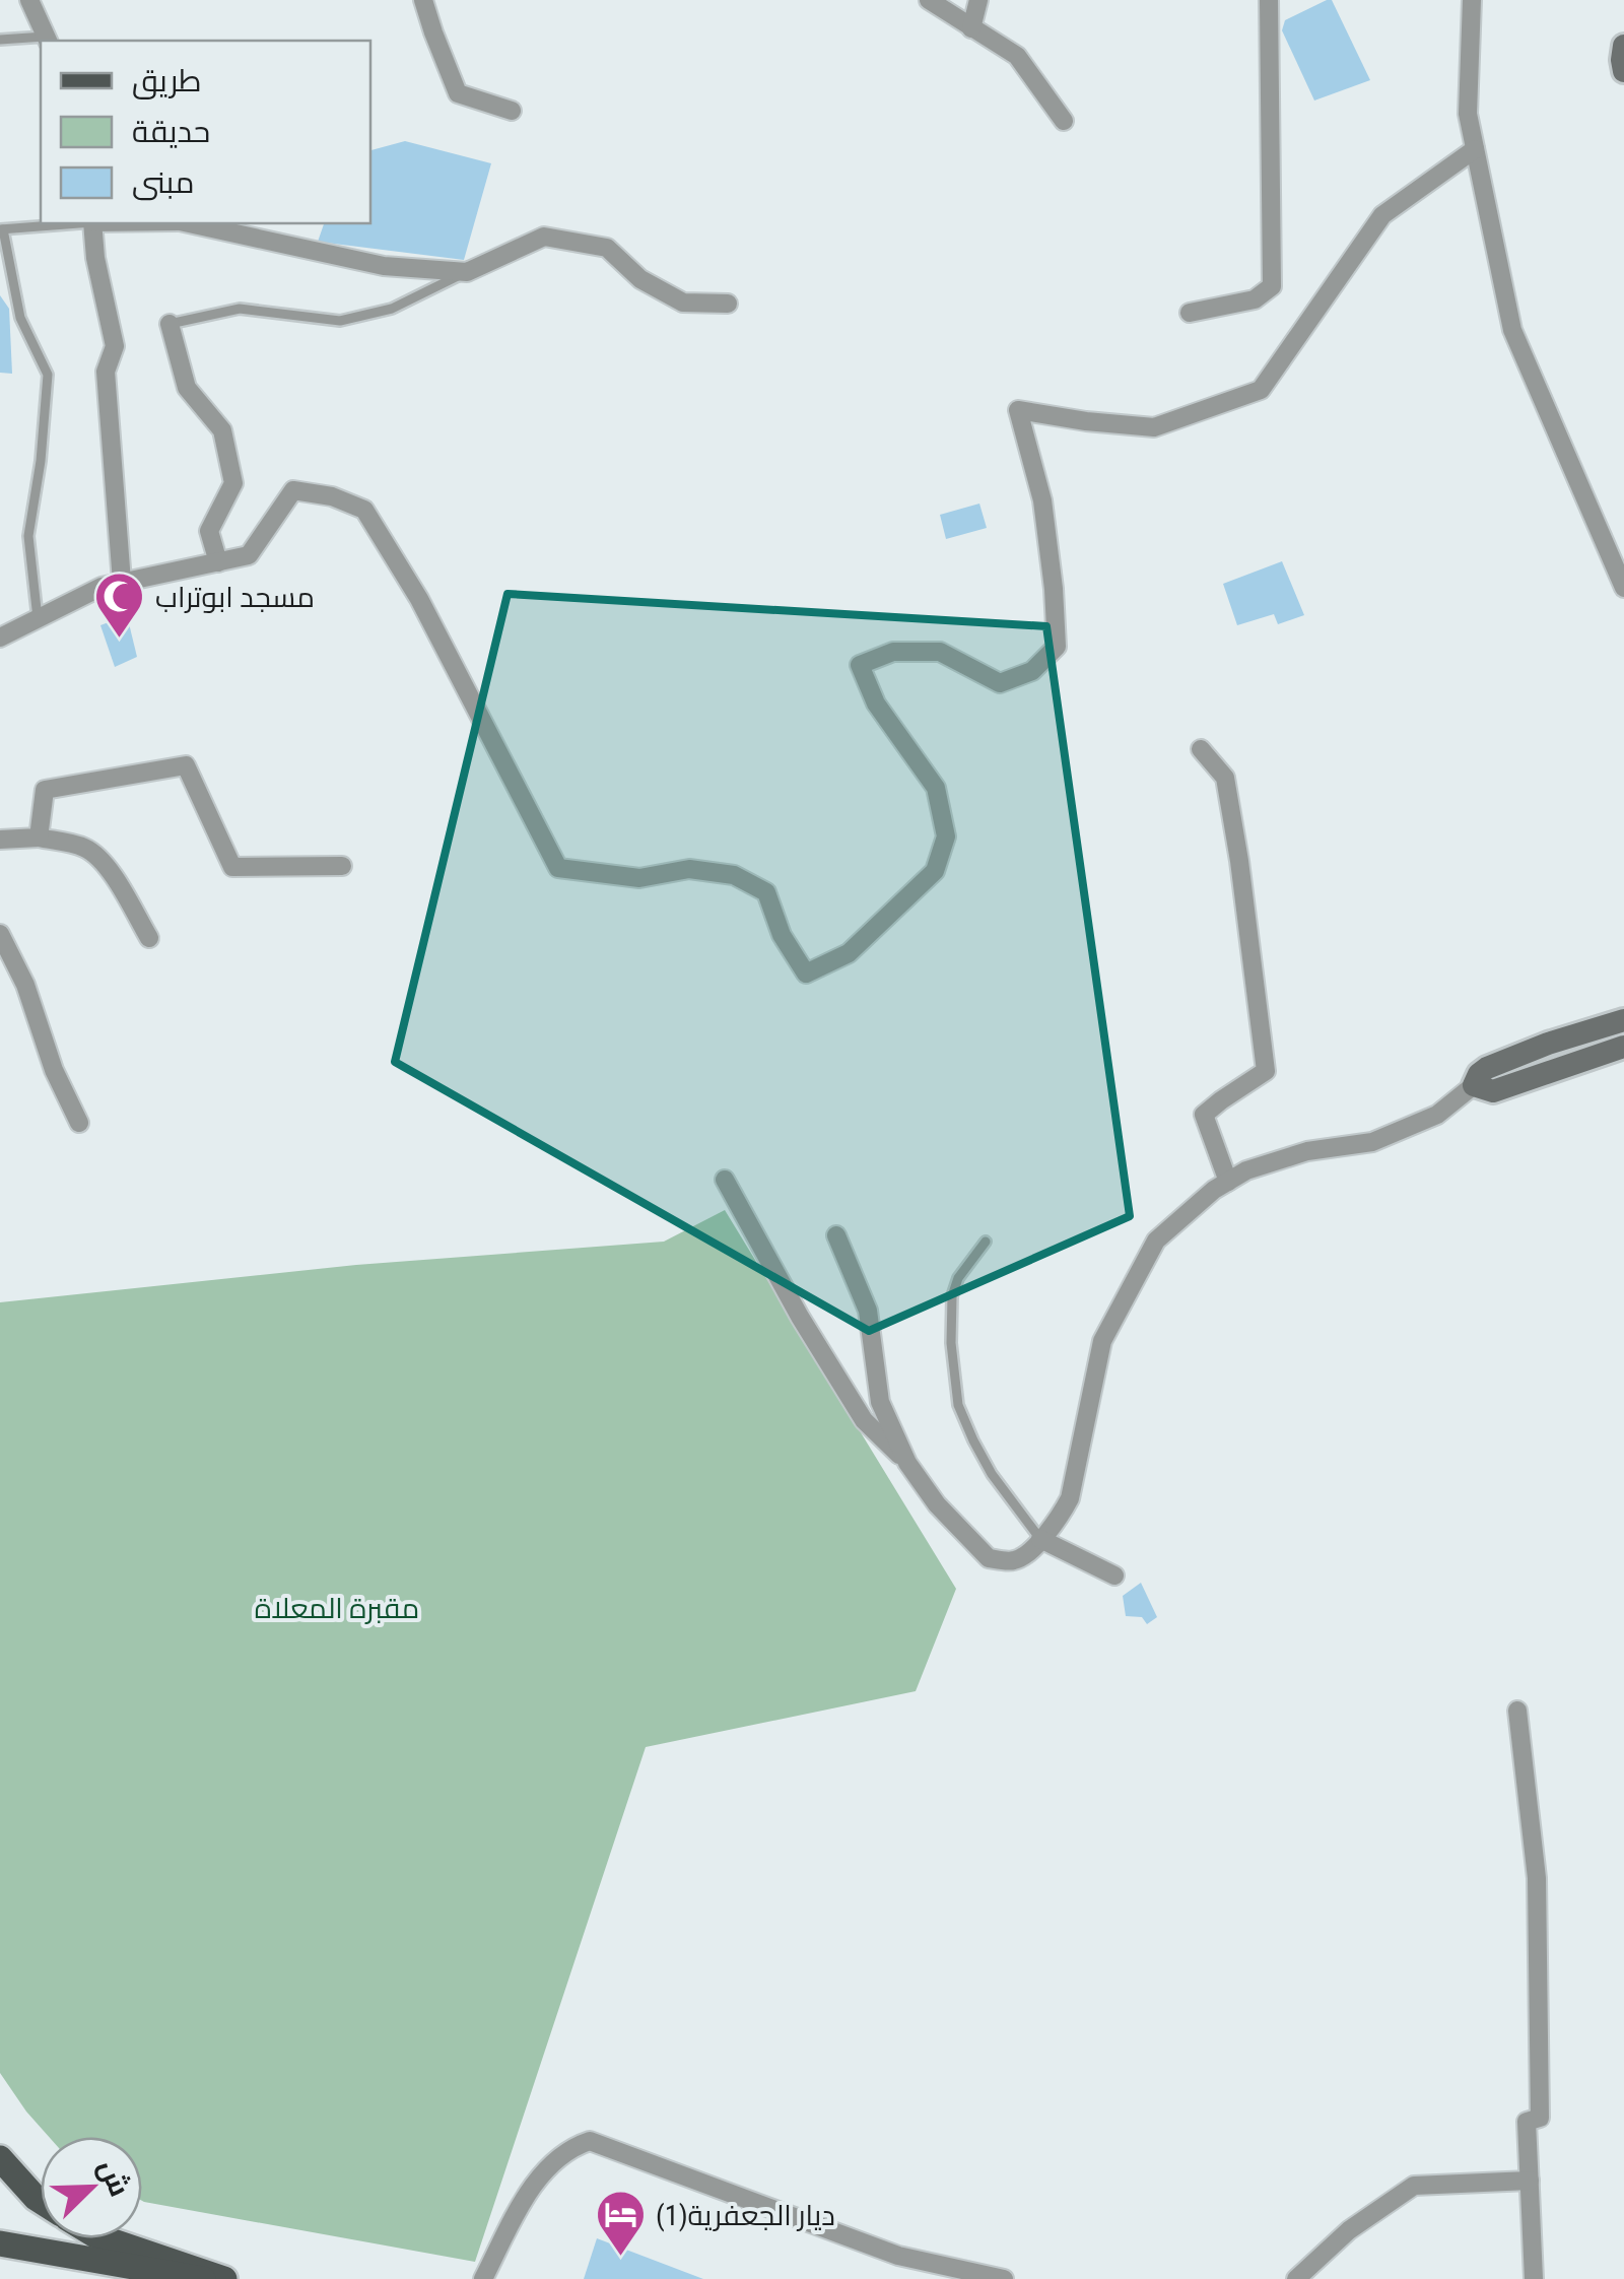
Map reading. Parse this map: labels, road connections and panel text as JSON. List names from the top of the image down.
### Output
{
  "parks": ["مقبرة المعلاة"],
  "places": {
    "mosque": ["مسجد ابوتراب"],
    "hotel": ["ديار الجعفرية(1)"]
  },
  "legend": ["طريق", "حديقة", "مبنى"],
  "north": "top right"
}
